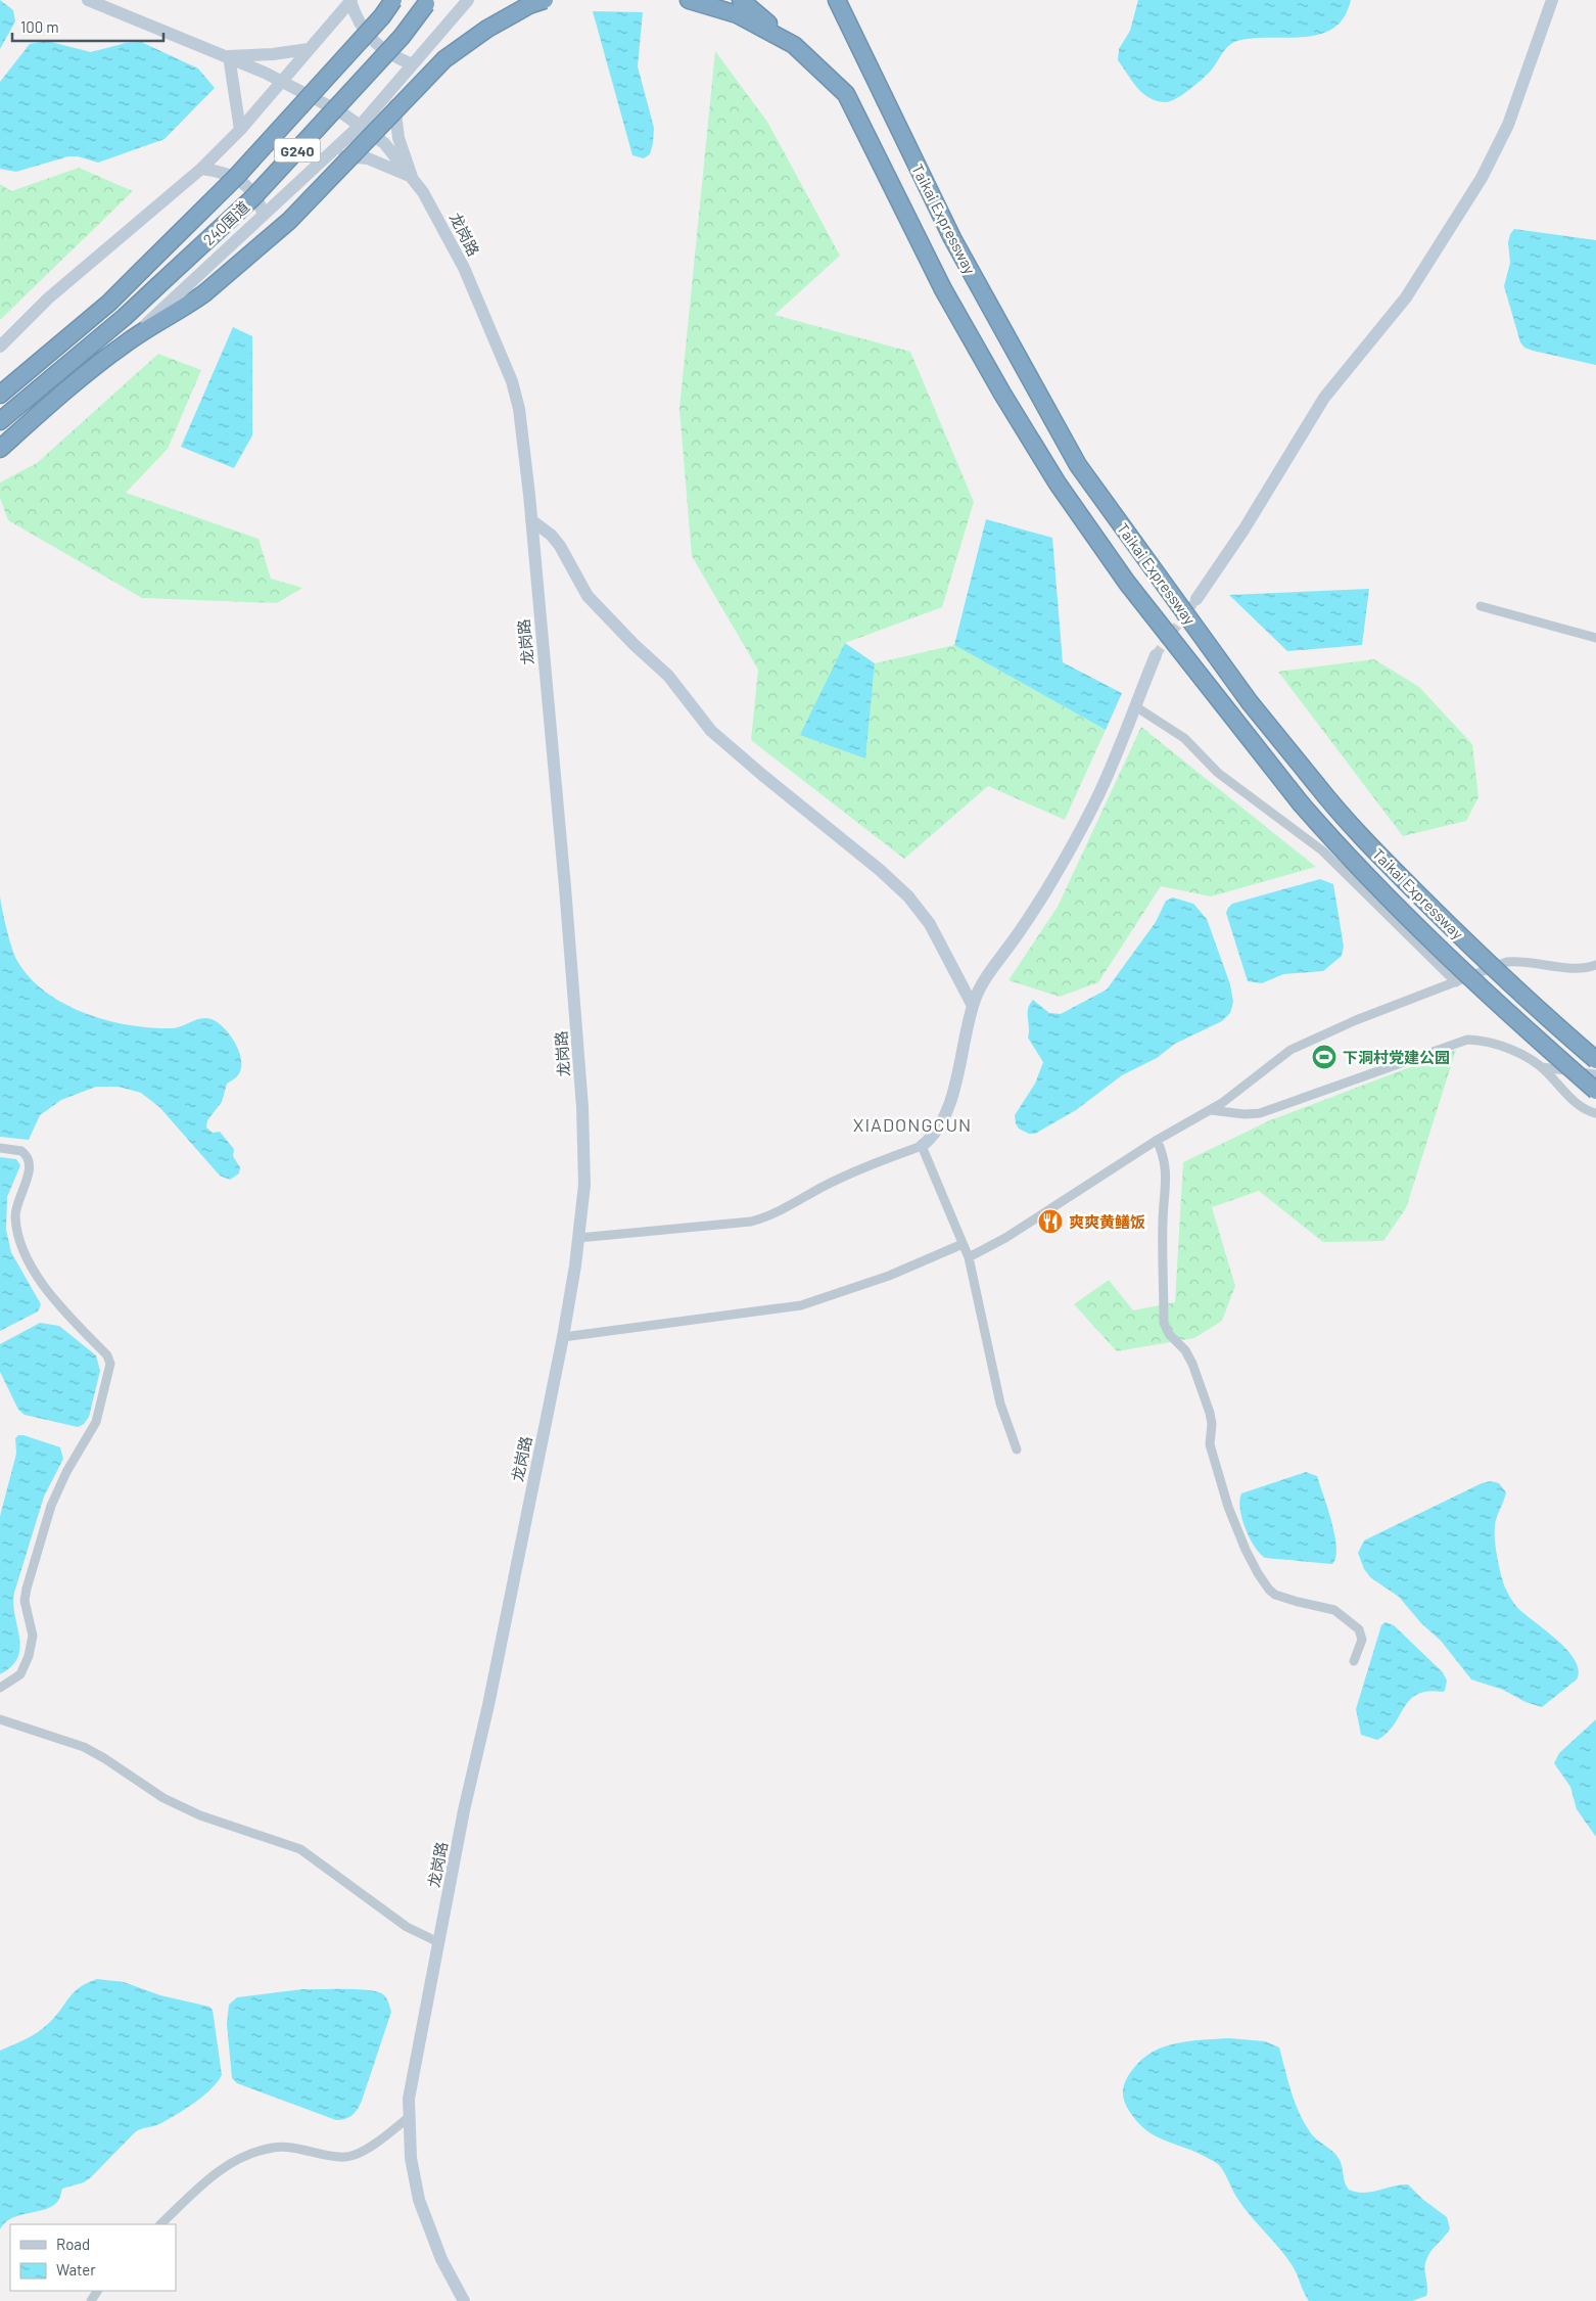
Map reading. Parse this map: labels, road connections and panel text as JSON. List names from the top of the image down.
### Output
{
  "streets": {
    "highway": ["G240", "Taikai Expressway", "240国道"],
    "main road": ["龙岗路"]
  },
  "districts": ["XIADONGCUN"],
  "places": {
    "sports": ["下洞村党建公园"],
    "restaurant": ["爽爽黄鳝饭"]
  },
  "legend": ["Road", "Water"],
  "scale_bar": "100 m"
}
